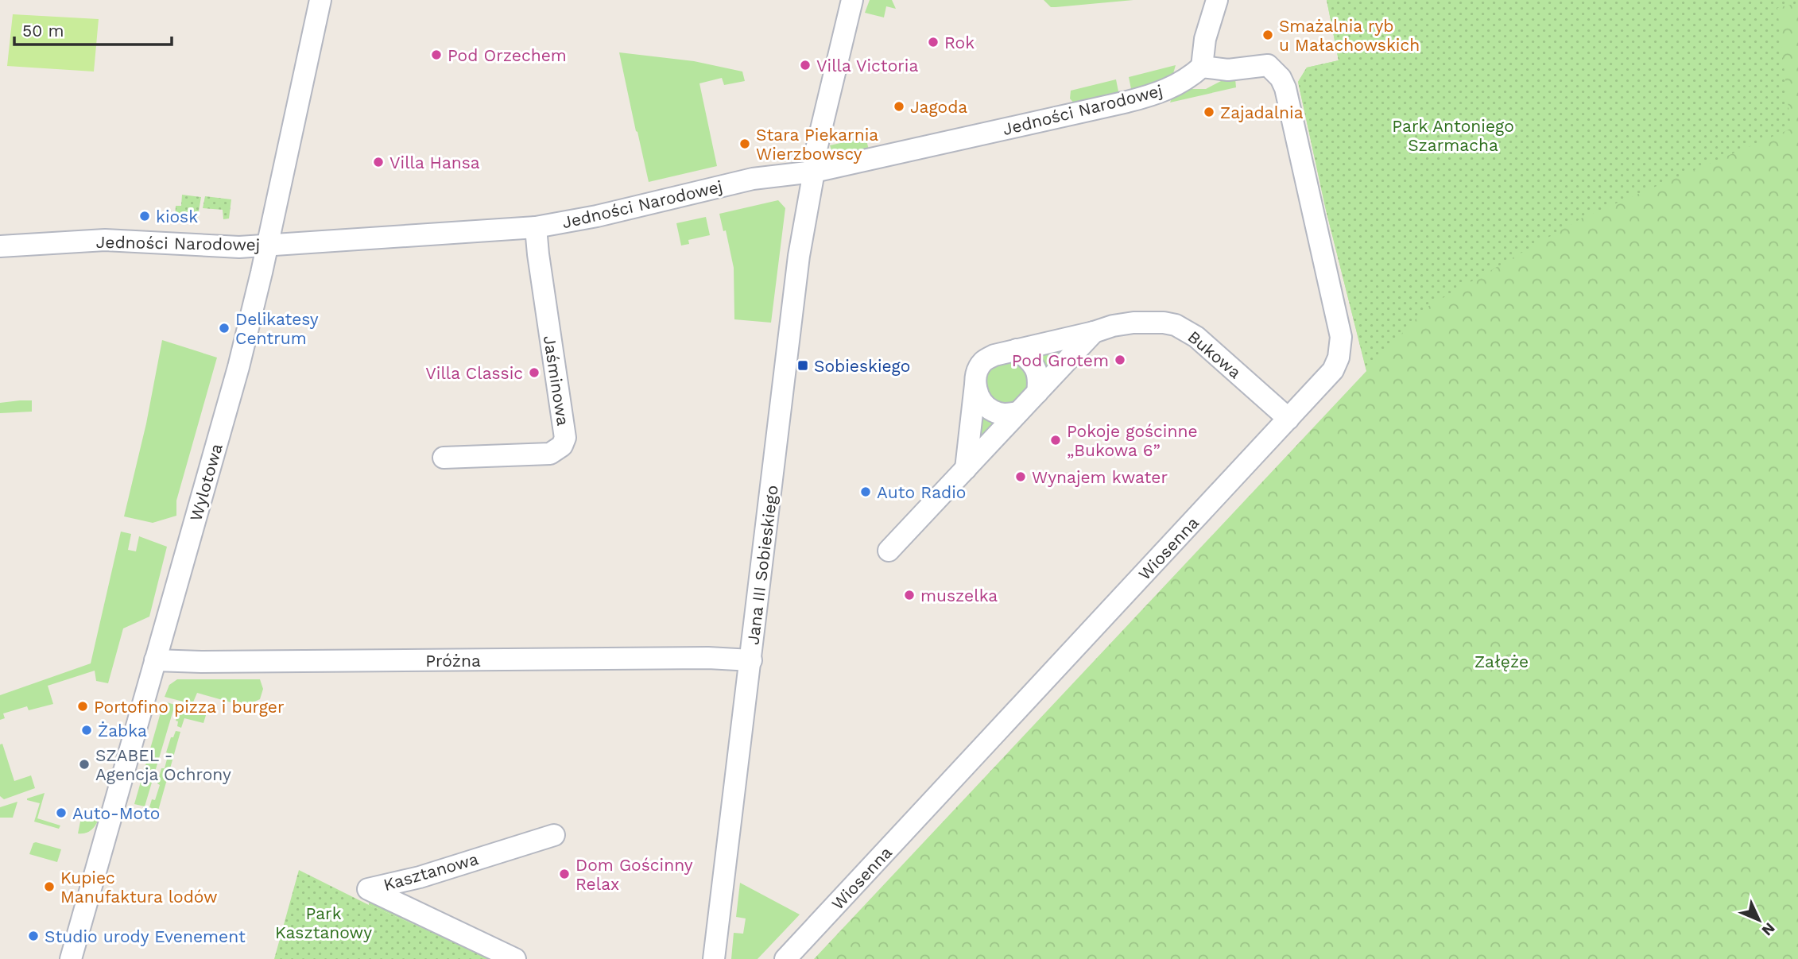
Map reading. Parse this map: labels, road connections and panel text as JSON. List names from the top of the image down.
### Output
{
  "streets": {
    "street": [
      "Jedności Narodowej",
      "Bukowa",
      "Jaśminowa",
      "Wylotowa",
      "Wiosenna",
      "Jana III Sobieskiego",
      "Próżna",
      "Kasztanowa"
    ]
  },
  "crossings": [
    ["Jedności Narodowej", "Jaśminowa"],
    ["Jedności Narodowej", "Wylotowa"],
    ["Jedności Narodowej", "Wiosenna"],
    ["Jedności Narodowej", "Jana III Sobieskiego"],
    ["Bukowa", "Wiosenna"],
    ["Wylotowa", "Próżna"],
    ["Jana III Sobieskiego", "Próżna"]
  ],
  "parks": ["Park Antoniego Szarmacha", "Załęże", "Park Kasztanowy"],
  "places": {
    "other": [
      "Smażalnia ryb u Małachowskich",
      "Rok",
      "Pod Orzechem",
      "Villa Victoria",
      "Jagoda",
      "Zajadalnia",
      "Stara Piekarnia Wierzbowscy",
      "Villa Hansa",
      "kiosk",
      "Delikatesy Centrum",
      "Pod Grotem",
      "Villa Classic",
      "Pokoje gościnne „Bukowa 6”",
      "Wynajem kwater",
      "Auto Radio",
      "muszelka",
      "Portofino pizza i burger",
      "Żabka",
      "SZABEL - Agencja Ochrony",
      "Auto-Moto",
      "Dom Gościnny Relax",
      "Kupiec Manufaktura lodów",
      "Studio urody Evenement"
    ],
    "transit": ["Sobieskiego"]
  },
  "scale_bar": "50 m",
  "north": "bottom right"
}
